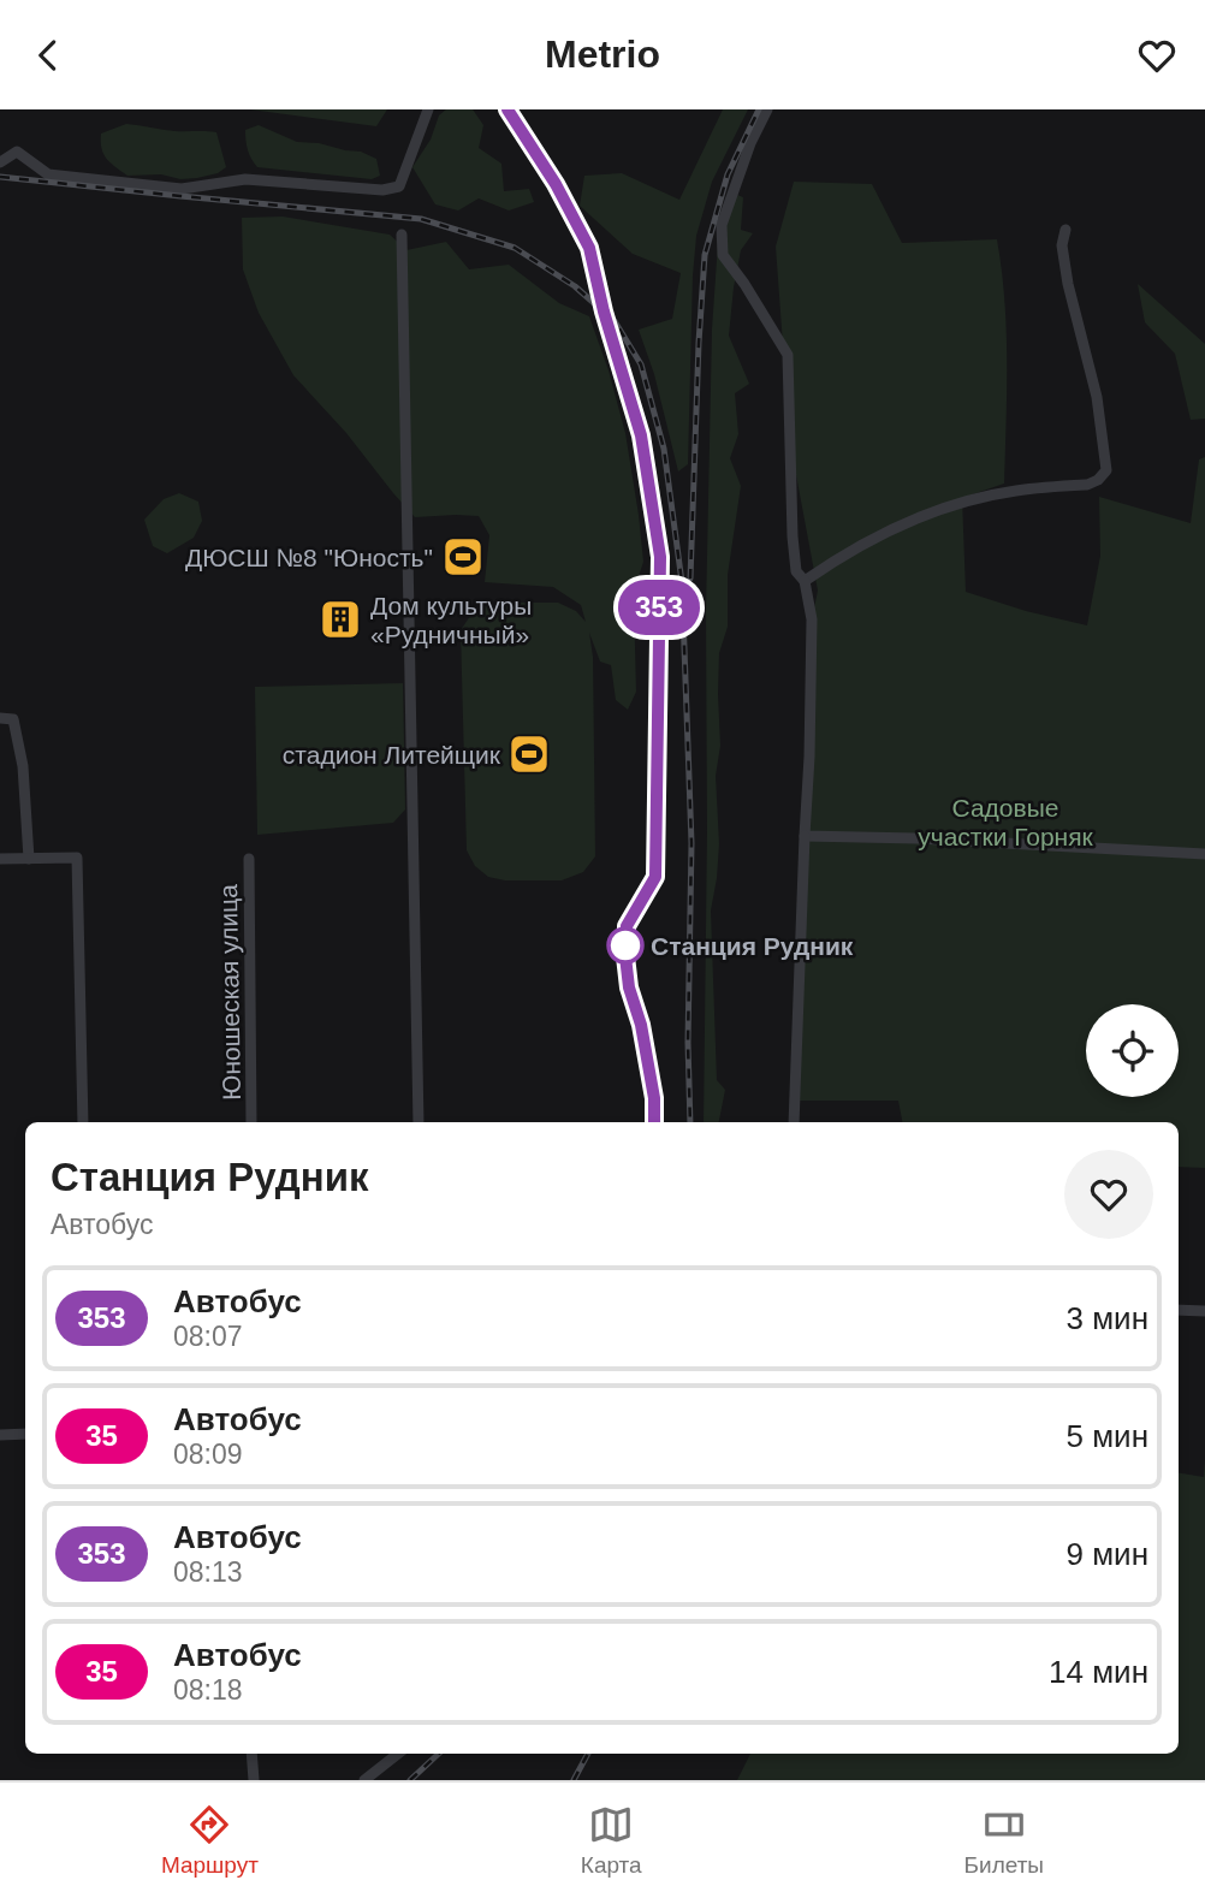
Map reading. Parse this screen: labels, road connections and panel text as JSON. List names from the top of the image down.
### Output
{
  "streets": {
    "street": ["Юношеская улица"]
  },
  "parks": ["Садовые участки Горняк"],
  "places": {
    "sports": ["ДЮСШ №8 \"Юность\"", "стадион Литейщик"],
    "building": ["Дом культуры «Рудничный»"],
    "other": ["Станция Рудник"]
  },
  "lines": ["bus line 353"],
  "page": {
    "header": "Metrio",
    "on_map": "353",
    "heading": ["Станция Рудник", "Автобус"],
    "list": [
      {
        "mark": "353",
        "name": "Автобус",
        "note": "08:07",
        "value": "3 мин"
      },
      {
        "mark": "35",
        "name": "Автобус",
        "note": "08:09",
        "value": "5 мин"
      },
      {
        "mark": "353",
        "name": "Автобус",
        "note": "08:13",
        "value": "9 мин"
      },
      {
        "mark": "35",
        "name": "Автобус",
        "note": "08:18",
        "value": "14 мин"
      }
    ],
    "tabs": ["Маршрут", "Карта", "Билеты"]
  }
}
